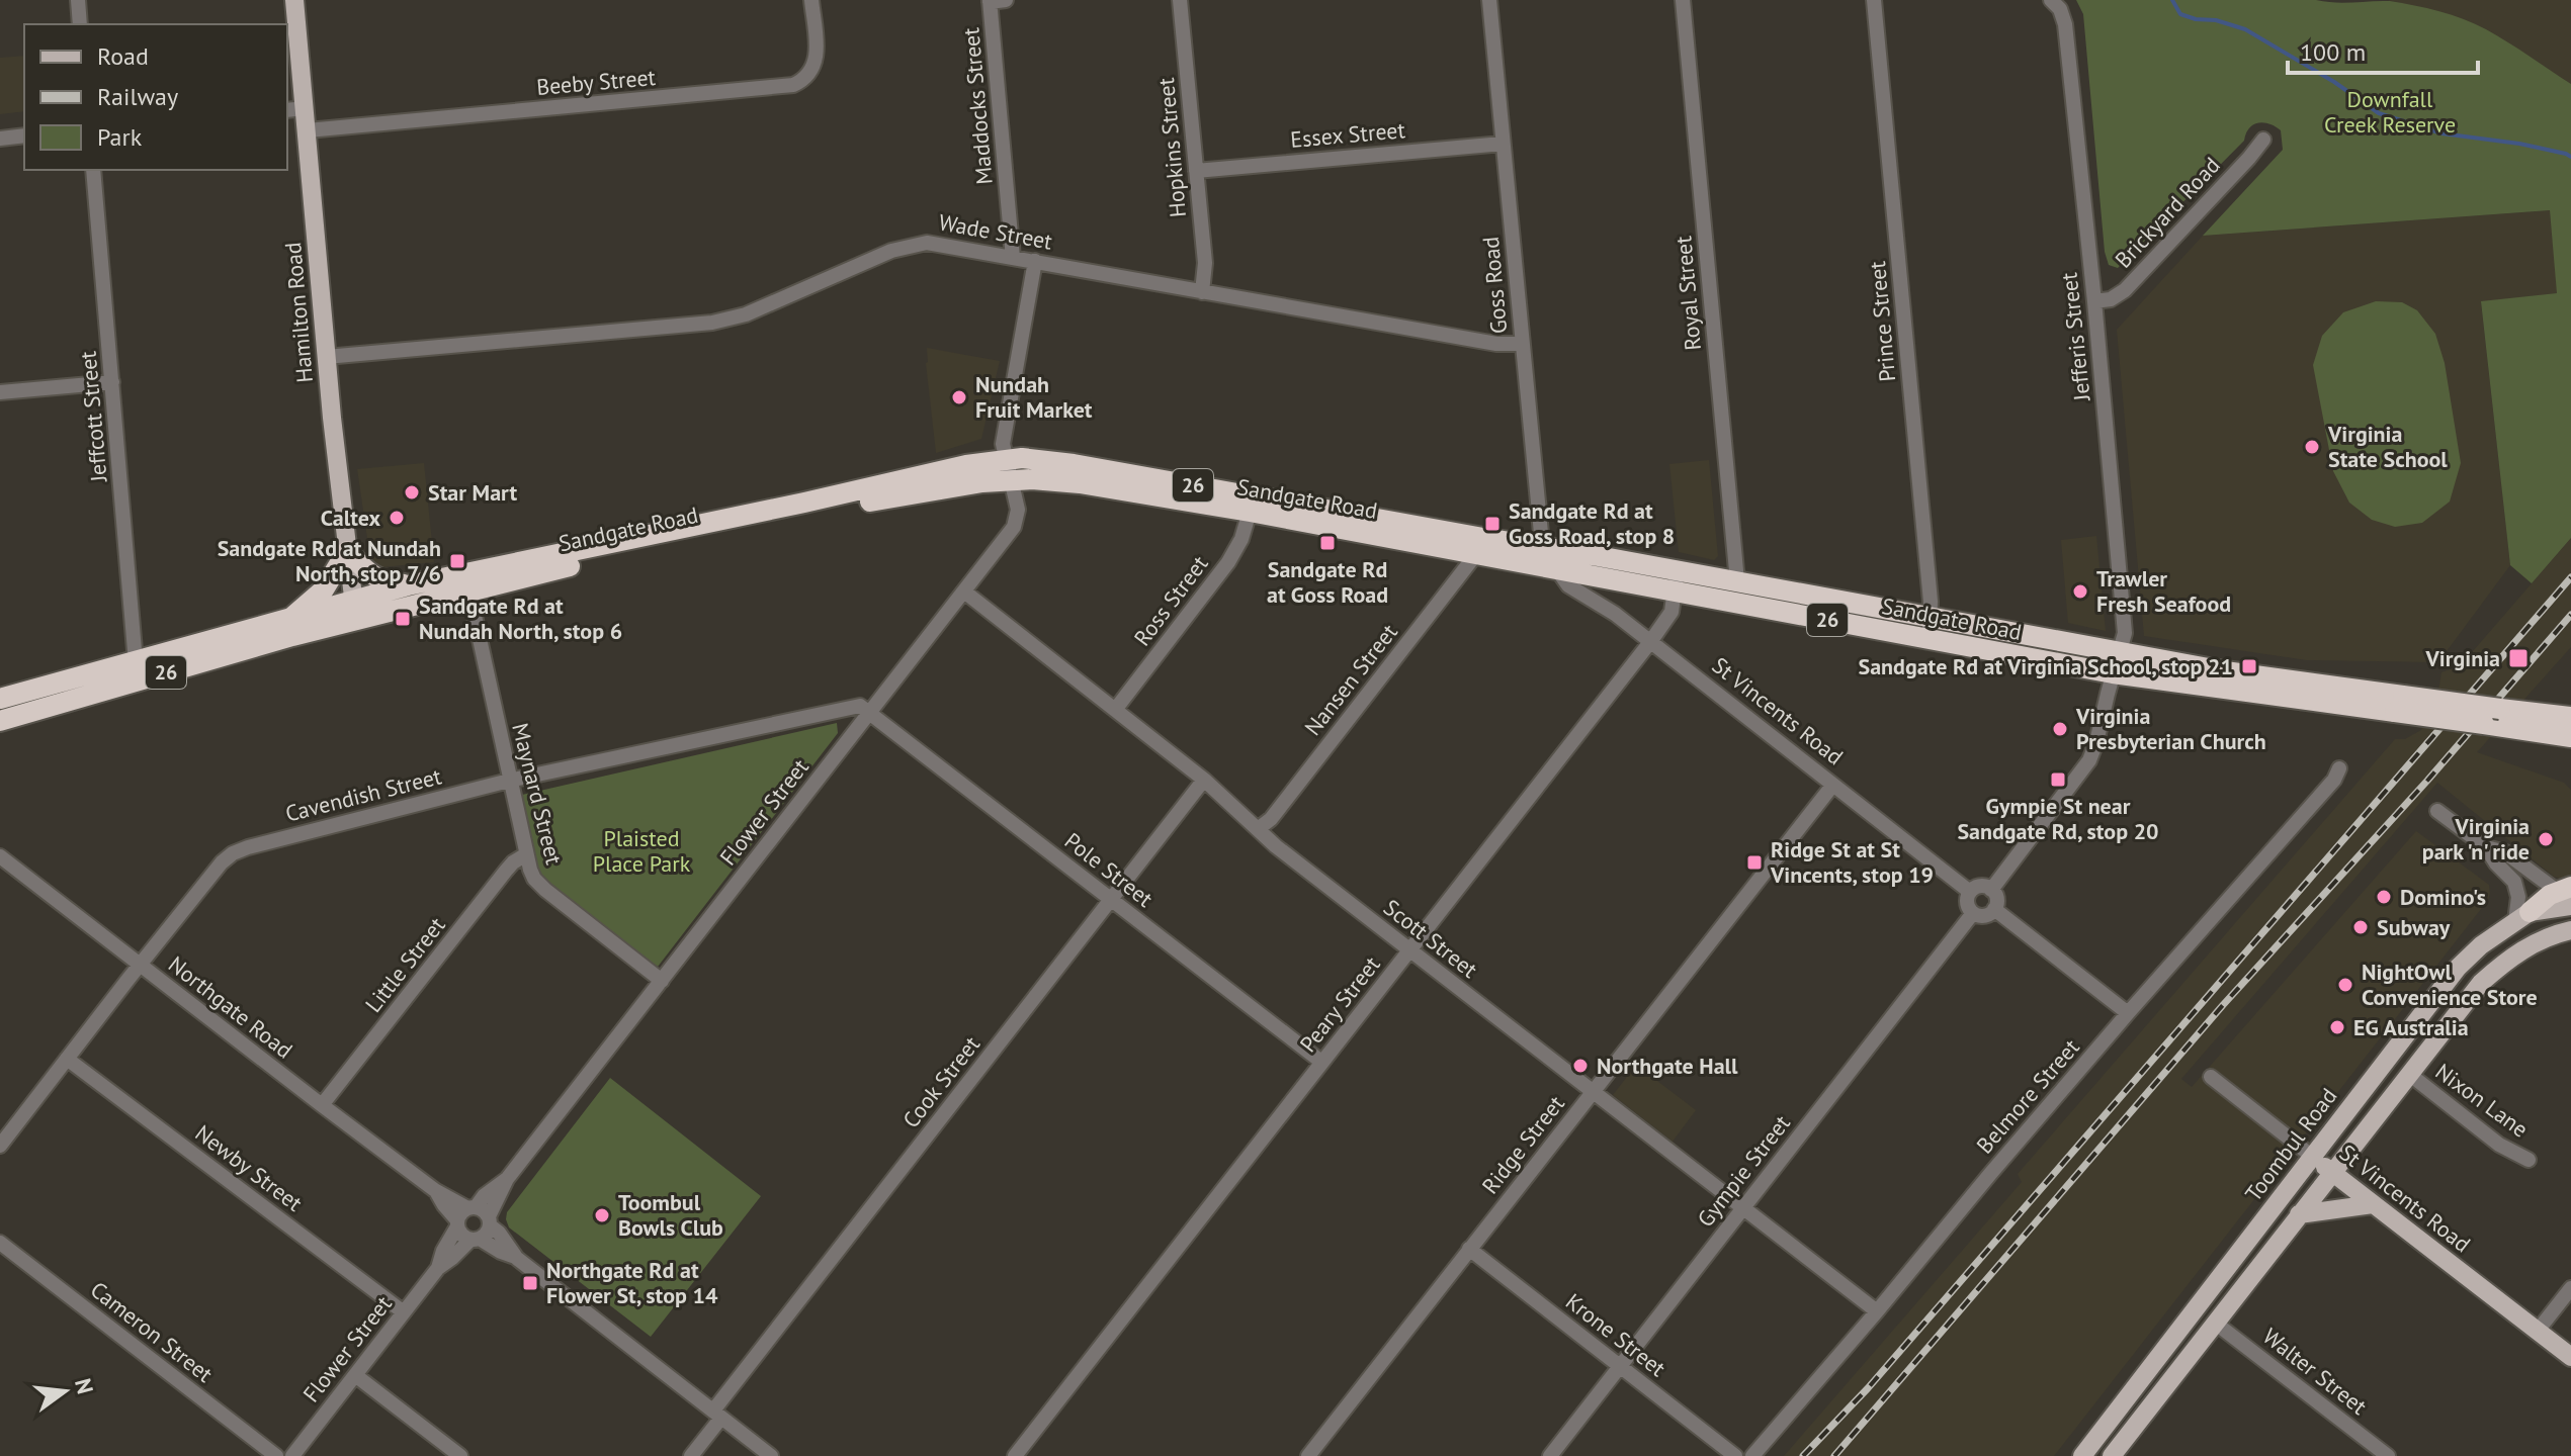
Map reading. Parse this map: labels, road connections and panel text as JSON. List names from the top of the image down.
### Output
{
  "streets": {
    "highway": ["26", "Sandgate Road"],
    "main road": ["Hamilton Road", "St Vincents Road", "Toombul Road"],
    "street": [
      "Beeby Street",
      "Maddocks Street",
      "Essex Street",
      "Hopkins Street",
      "Brickyard Road",
      "Wade Street",
      "Goss Road",
      "Royal Street",
      "Prince Street",
      "Jefferis Street",
      "Jeffcott Street",
      "Ross Street",
      "Nansen Street",
      "Maynard Street",
      "Cavendish Street",
      "Flower Street",
      "Pole Street",
      "Scott Street",
      "Little Street",
      "Peary Street",
      "Northgate Road",
      "Cook Street",
      "Belmore Street",
      "Nixon Lane",
      "Ridge Street",
      "Newby Street",
      "Gympie Street",
      "Cameron Street",
      "Krone Street",
      "Walter Street"
    ]
  },
  "crossings": [
    ["Beeby Street", "Hamilton Road"],
    ["Maddocks Street", "Wade Street"],
    ["Essex Street", "Hopkins Street"],
    ["Essex Street", "Goss Road"],
    ["Hopkins Street", "Wade Street"],
    ["Brickyard Road", "Jefferis Street"],
    ["Wade Street", "Goss Road"],
    ["Wade Street", "Hamilton Road"],
    ["Goss Road", "Sandgate Road"],
    ["Goss Road", "St Vincents Road"],
    ["Royal Street", "Sandgate Road"],
    ["Hamilton Road", "Sandgate Road"],
    ["Prince Street", "Sandgate Road"],
    ["Jefferis Street", "Sandgate Road"],
    ["Jeffcott Street", "Sandgate Road"],
    ["Sandgate Road", "Ross Street"],
    ["Sandgate Road", "Nansen Street"],
    ["Sandgate Road", "St Vincents Road"],
    ["Sandgate Road", "Flower Street"],
    ["Sandgate Road", "Peary Street"],
    ["Ross Street", "Scott Street"],
    ["Nansen Street", "Scott Street"],
    ["St Vincents Road", "Peary Street"],
    ["St Vincents Road", "Ridge Street"],
    ["St Vincents Road", "Toombul Road"],
    ["St Vincents Road", "Gympie Street"],
    ["Maynard Street", "Cavendish Street"],
    ["Maynard Street", "Flower Street"],
    ["Maynard Street", "Little Street"],
    ["Cavendish Street", "Flower Street"],
    ["Cavendish Street", "Pole Street"],
    ["Cavendish Street", "Northgate Road"],
    ["Cavendish Street", "Newby Street"],
    ["Flower Street", "Pole Street"],
    ["Flower Street", "Scott Street"],
    ["Flower Street", "Northgate Road"],
    ["Flower Street", "Newby Street"],
    ["Pole Street", "Peary Street"],
    ["Pole Street", "Cook Street"],
    ["Scott Street", "Peary Street"],
    ["Scott Street", "Cook Street"],
    ["Scott Street", "Belmore Street"],
    ["Scott Street", "Ridge Street"],
    ["Scott Street", "Gympie Street"],
    ["Little Street", "Northgate Road"],
    ["Ridge Street", "Krone Street"],
    ["Gympie Street", "Krone Street"]
  ],
  "parks": ["Downfall Creek Reserve", "Plaisted Place Park"],
  "places": {
    "other": [
      "Nundah Fruit Market",
      "Virginia State School",
      "Star Mart",
      "Caltex",
      "Trawler Fresh Seafood",
      "Virginia Presbyterian Church",
      "Virginia park 'n' ride",
      "Domino's",
      "Subway",
      "NightOwl Convenience Store",
      "EG Australia",
      "Northgate Hall",
      "Toombul Bowls Club"
    ],
    "transit": [
      "Sandgate Rd at Goss Road, stop 8",
      "Sandgate Rd at Goss Road",
      "Sandgate Rd at Nundah North, stop 7/6",
      "Sandgate Rd at Nundah North, stop 6",
      "Virginia",
      "Sandgate Rd at Virginia School, stop 21",
      "Gympie St near Sandgate Rd, stop 20",
      "Ridge St at St Vincents, stop 19",
      "Northgate Rd at Flower St, stop 14"
    ]
  },
  "legend": ["Road", "Railway", "Park"],
  "scale_bar": "100 m",
  "north": "right"
}
